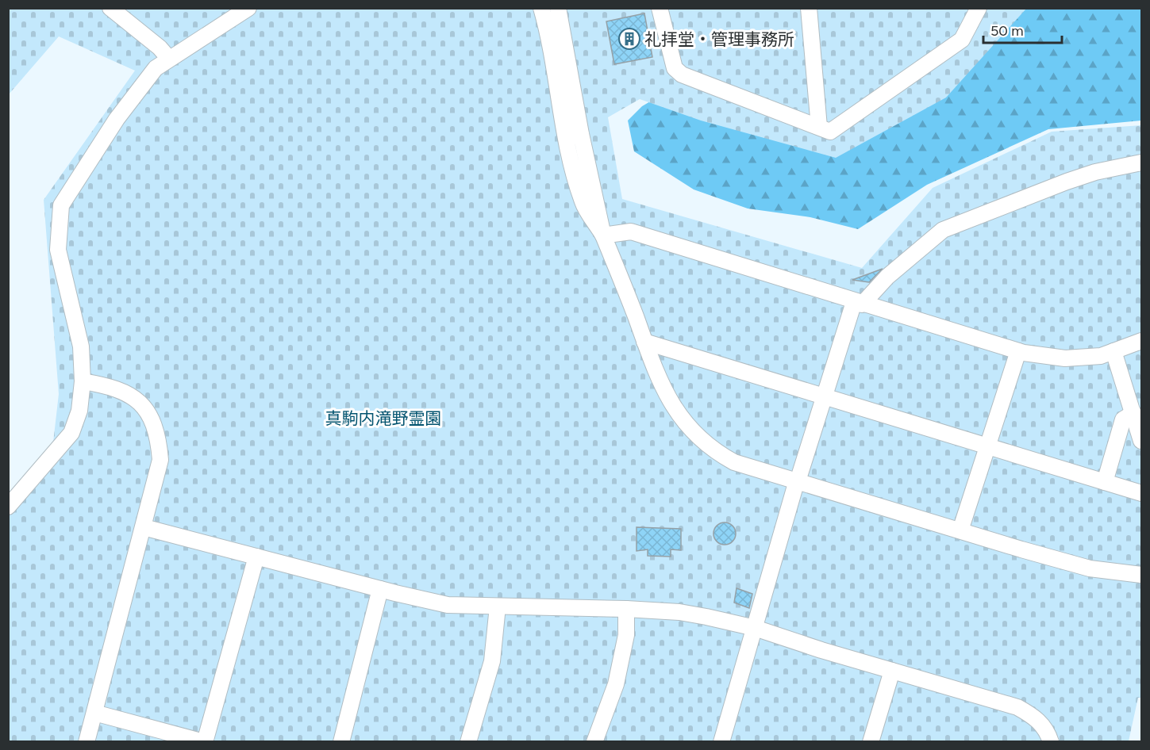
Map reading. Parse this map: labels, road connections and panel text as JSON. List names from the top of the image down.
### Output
{
  "parks": ["真駒内滝野霊園"],
  "places": {
    "building": ["礼拝堂・管理事務所"]
  },
  "scale_bar": "50 m"
}
